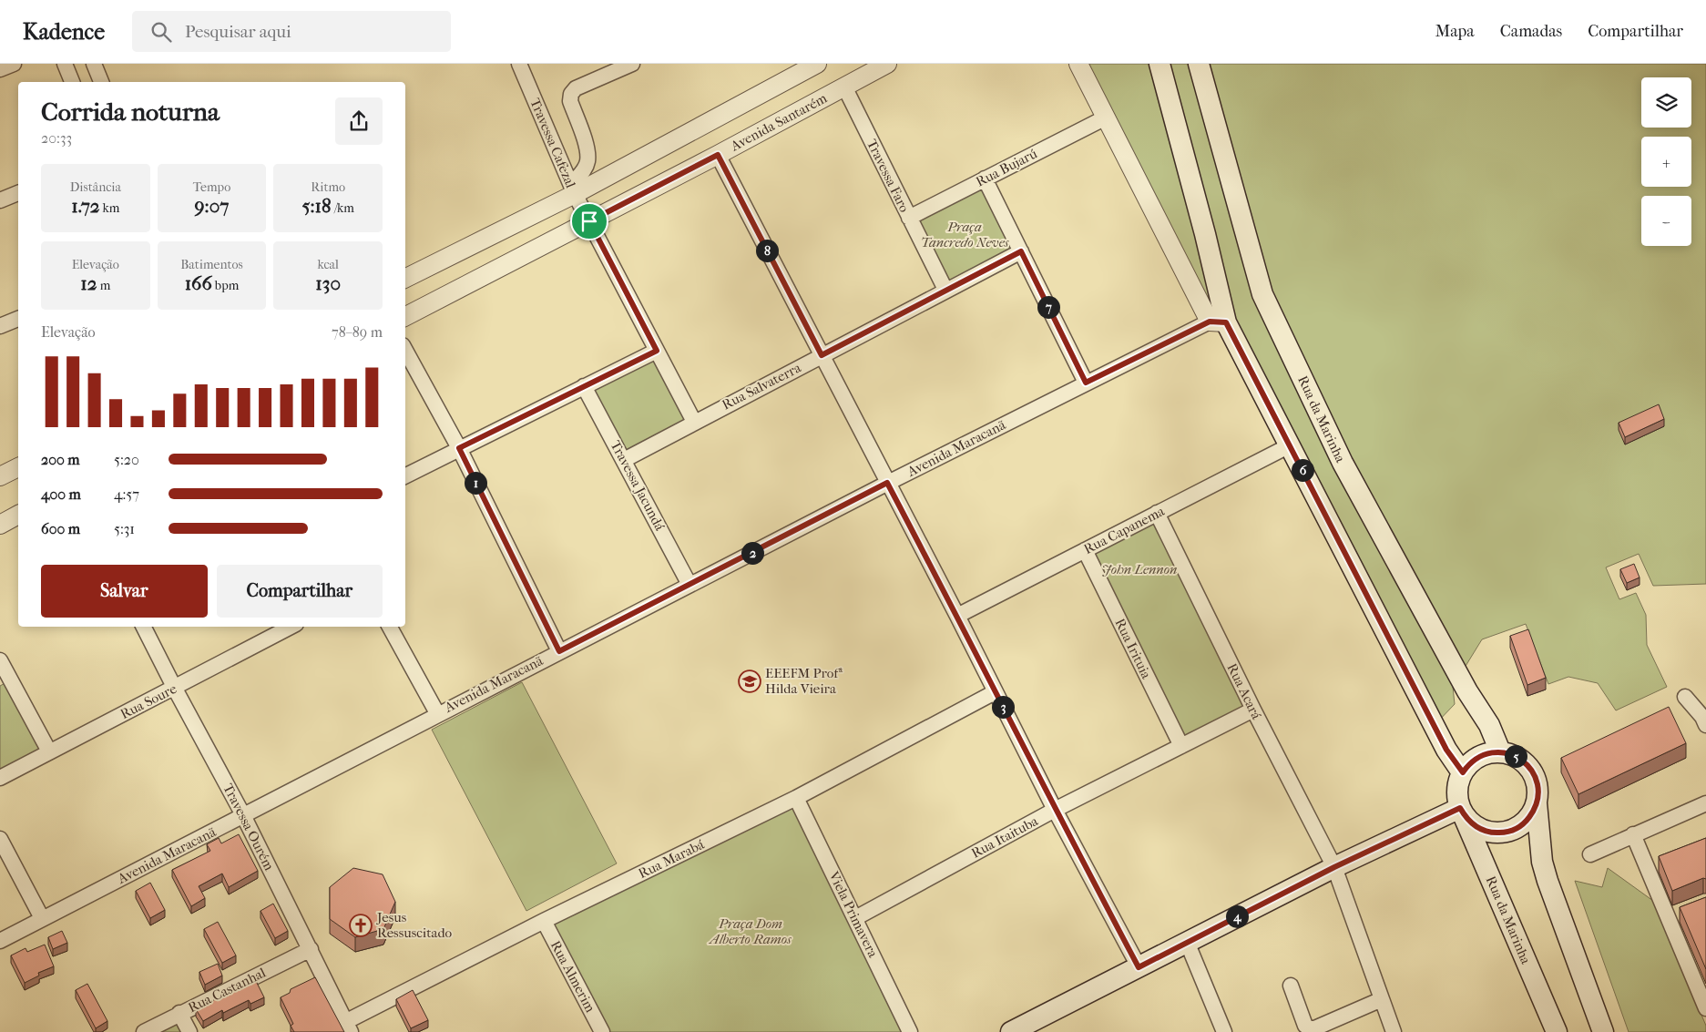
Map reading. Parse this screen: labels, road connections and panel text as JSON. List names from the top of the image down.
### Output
{
  "streets": {
    "main road": ["Rua da Marinha"],
    "street": [
      "Avenida Santarém",
      "Travessa Cafezal",
      "Rua Bujarú",
      "Travessa Faro",
      "Rua Salvaterra",
      "Avenida Maracanã",
      "Travessa Jacundá",
      "Rua Capanema",
      "Rua Irituia",
      "Rua Acará",
      "Rua Soure",
      "Travessa Ourém",
      "Rua Itaituba",
      "Rua Marabá",
      "Viela Primavera",
      "Rua Almerim",
      "Rua Castanhal"
    ]
  },
  "crossings": [
    ["Avenida Santarém", "Travessa Cafezal"],
    ["Avenida Santarém", "Travessa Faro"],
    ["Travessa Cafezal", "Rua Salvaterra"],
    ["Rua Bujarú", "Travessa Faro"],
    ["Travessa Faro", "Rua Salvaterra"],
    ["Rua Salvaterra", "Travessa Jacundá"],
    ["Avenida Maracanã", "Travessa Jacundá"],
    ["Avenida Maracanã", "Travessa Ourém"],
    ["Rua Capanema", "Rua Irituia"],
    ["Rua Capanema", "Rua Acará"],
    ["Rua Irituia", "Rua Itaituba"],
    ["Rua Acará", "Rua Itaituba"],
    ["Rua Soure", "Travessa Ourém"],
    ["Travessa Ourém", "Rua Marabá"],
    ["Travessa Ourém", "Rua Castanhal"],
    ["Rua Itaituba", "Viela Primavera"],
    ["Rua Marabá", "Viela Primavera"],
    ["Rua Marabá", "Rua Almerim"]
  ],
  "parks": ["Praça Tancredo Neves", "John Lennon", "Praça Dom Alberto Ramos"],
  "places": {
    "school or university": ["EEEFM Profª Hilda Vieira"],
    "church": ["Jesus Ressuscitado"]
  },
  "page": {
    "header": "Kadence",
    "search": "Pesquisar aqui",
    "nav": ["Mapa", "Camadas", "Compartilhar"],
    "map_buttons": ["+", "−"],
    "heading": ["Corrida noturna", "20:33"],
    "stats": [
      ["Distância", "1.72 km"],
      ["Tempo", "9:07"],
      ["Ritmo", "5:18 /km"],
      ["Elevação", "12 m"],
      ["Batimentos", "166 bpm"],
      ["kcal", "130"]
    ],
    "pins": [
      "8",
      "7",
      "6",
      "1",
      "2",
      "3",
      "5",
      "4"
    ],
    "chart": ["Elevação", "78–89 m"],
    "list": [
      {
        "name": "200 m",
        "note": "5:20"
      },
      {
        "name": "400 m",
        "note": "4:57"
      },
      {
        "name": "600 m",
        "note": "5:31"
      }
    ],
    "buttons": ["Salvar", "Compartilhar"]
  }
}
